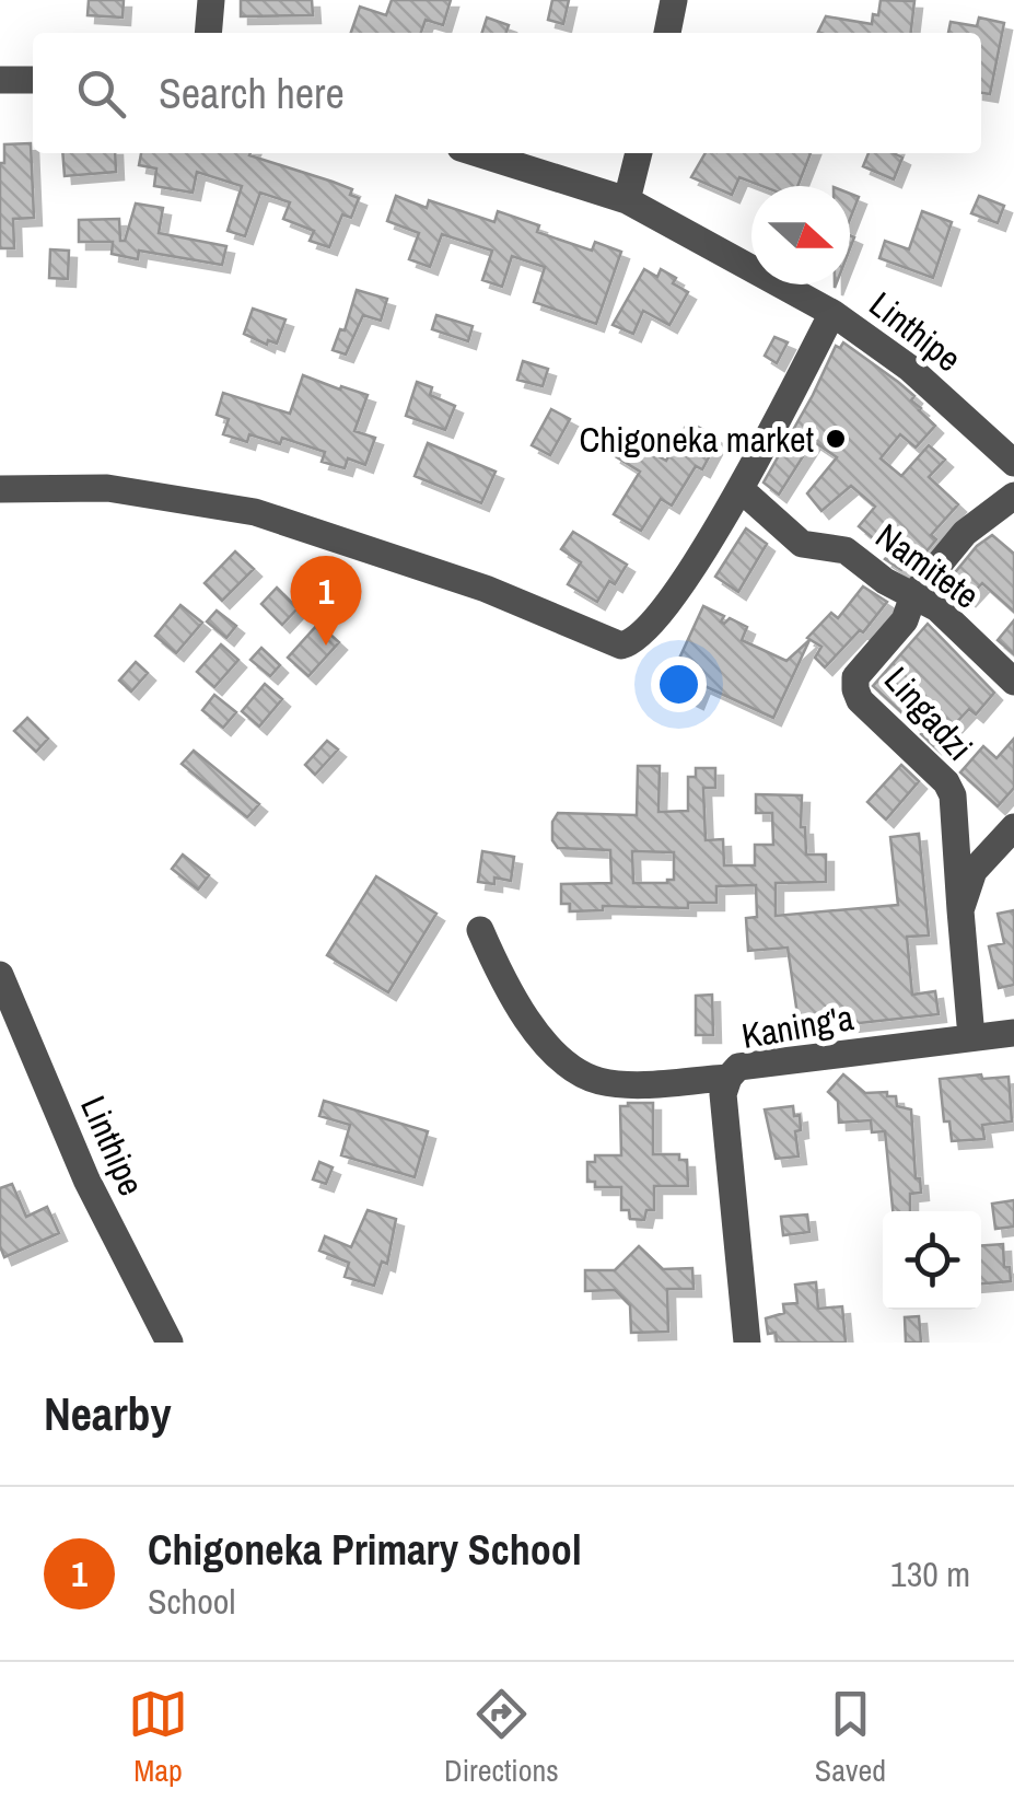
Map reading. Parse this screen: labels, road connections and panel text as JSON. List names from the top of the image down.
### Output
{
  "streets": {
    "street": [
      "Linthipe",
      "Namitete",
      "Lingadzi",
      "Kaning'a"
    ]
  },
  "crossings": [
    ["Namitete", "Lingadzi"]
  ],
  "places": ["Chigoneka market"],
  "north": "right",
  "page": {
    "search": "Search here",
    "pins": "1",
    "heading": "Nearby",
    "list": [
      {
        "mark": "1",
        "name": "Chigoneka Primary School",
        "note": "School",
        "value": "130 m"
      }
    ],
    "nav": ["Map", "Directions", "Saved"]
  }
}
